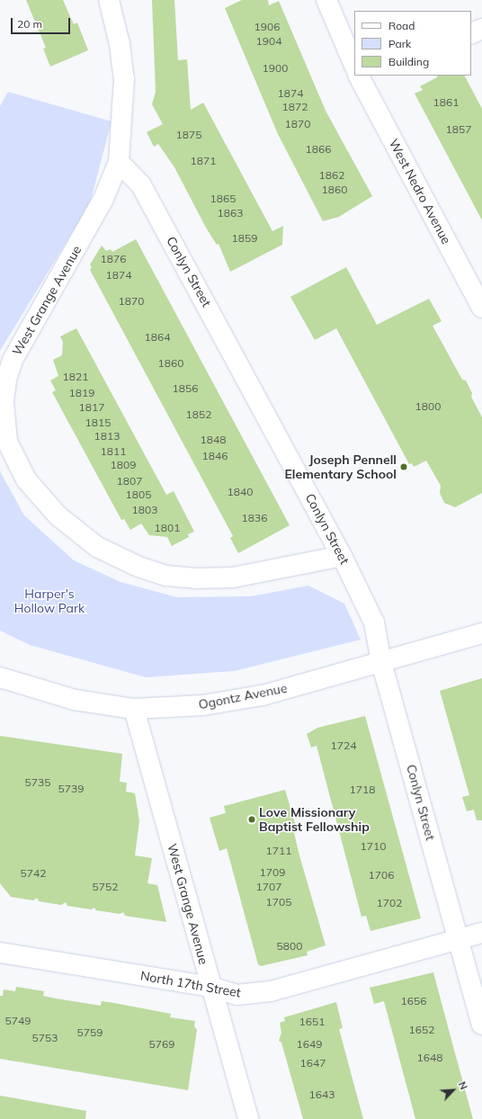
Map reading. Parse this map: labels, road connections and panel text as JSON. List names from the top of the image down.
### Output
{
  "streets": {
    "street": [
      "West Nedro Avenue",
      "Conlyn Street",
      "West Grange Avenue",
      "Ogontz Avenue",
      "North 17th Street"
    ]
  },
  "crossings": [
    ["Conlyn Street", "West Grange Avenue"],
    ["Conlyn Street", "Ogontz Avenue"],
    ["Conlyn Street", "North 17th Street"],
    ["West Grange Avenue", "Ogontz Avenue"],
    ["West Grange Avenue", "North 17th Street"]
  ],
  "parks": ["Harper's Hollow Park"],
  "places": ["Joseph Pennell Elementary School", "Love Missionary Baptist Fellowship"],
  "house_numbers": [
    "1906",
    "1904",
    "1900",
    "1874",
    "1861",
    "1872",
    "1870",
    "1857",
    "1875",
    "1866",
    "1871",
    "1862",
    "1860",
    "1865",
    "1863",
    "1859",
    "1876",
    "1874",
    "1870",
    "1864",
    "1860",
    "1821",
    "1856",
    "1819",
    "1800",
    "1817",
    "1852",
    "1815",
    "1813",
    "1848",
    "1811",
    "1846",
    "1809",
    "1807",
    "1840",
    "1805",
    "1803",
    "1836",
    "1801",
    "1724",
    "5735",
    "5739",
    "1718",
    "1710",
    "1711",
    "1709",
    "5742",
    "1706",
    "5752",
    "1707",
    "1705",
    "1702",
    "5800",
    "1656",
    "5749",
    "1651",
    "1652",
    "5759",
    "5753",
    "5769",
    "1649",
    "1648",
    "1647",
    "1643"
  ],
  "legend": ["Road", "Park", "Building"],
  "scale_bar": "20 m",
  "north": "top right"
}
